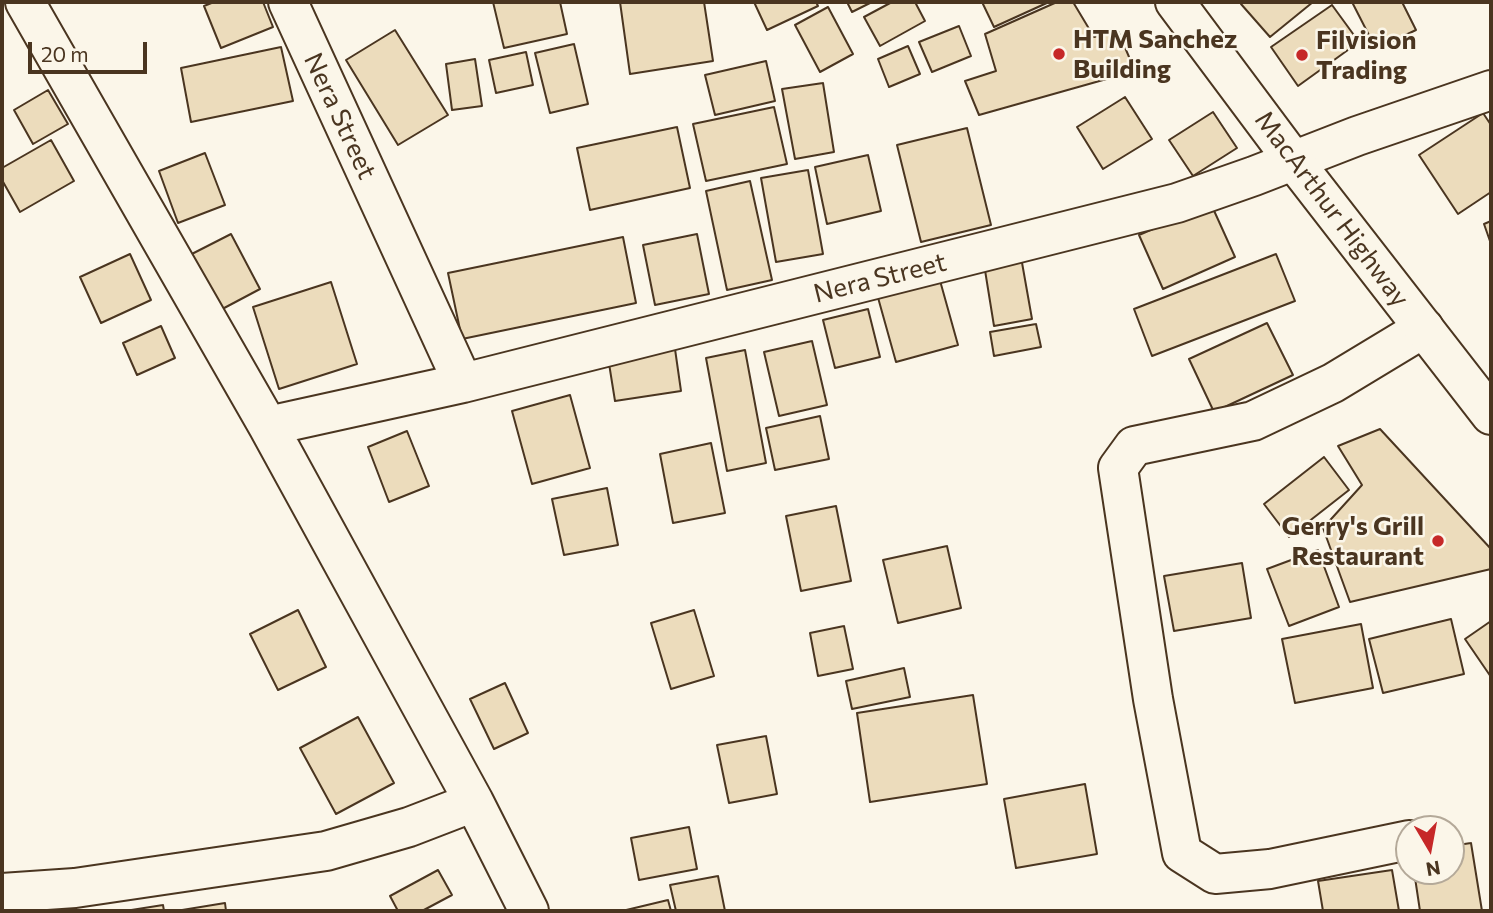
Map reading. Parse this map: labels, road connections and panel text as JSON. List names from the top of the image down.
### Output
{
  "streets": {
    "main road": ["Nera Street", "MacArthur Highway"]
  },
  "crossings": [
    ["Nera Street", "MacArthur Highway"]
  ],
  "places": ["HTM Sanchez Building", "Filvision Trading", "Gerry's Grill Restaurant"],
  "scale_bar": "20 m",
  "north": "bottom"
}
